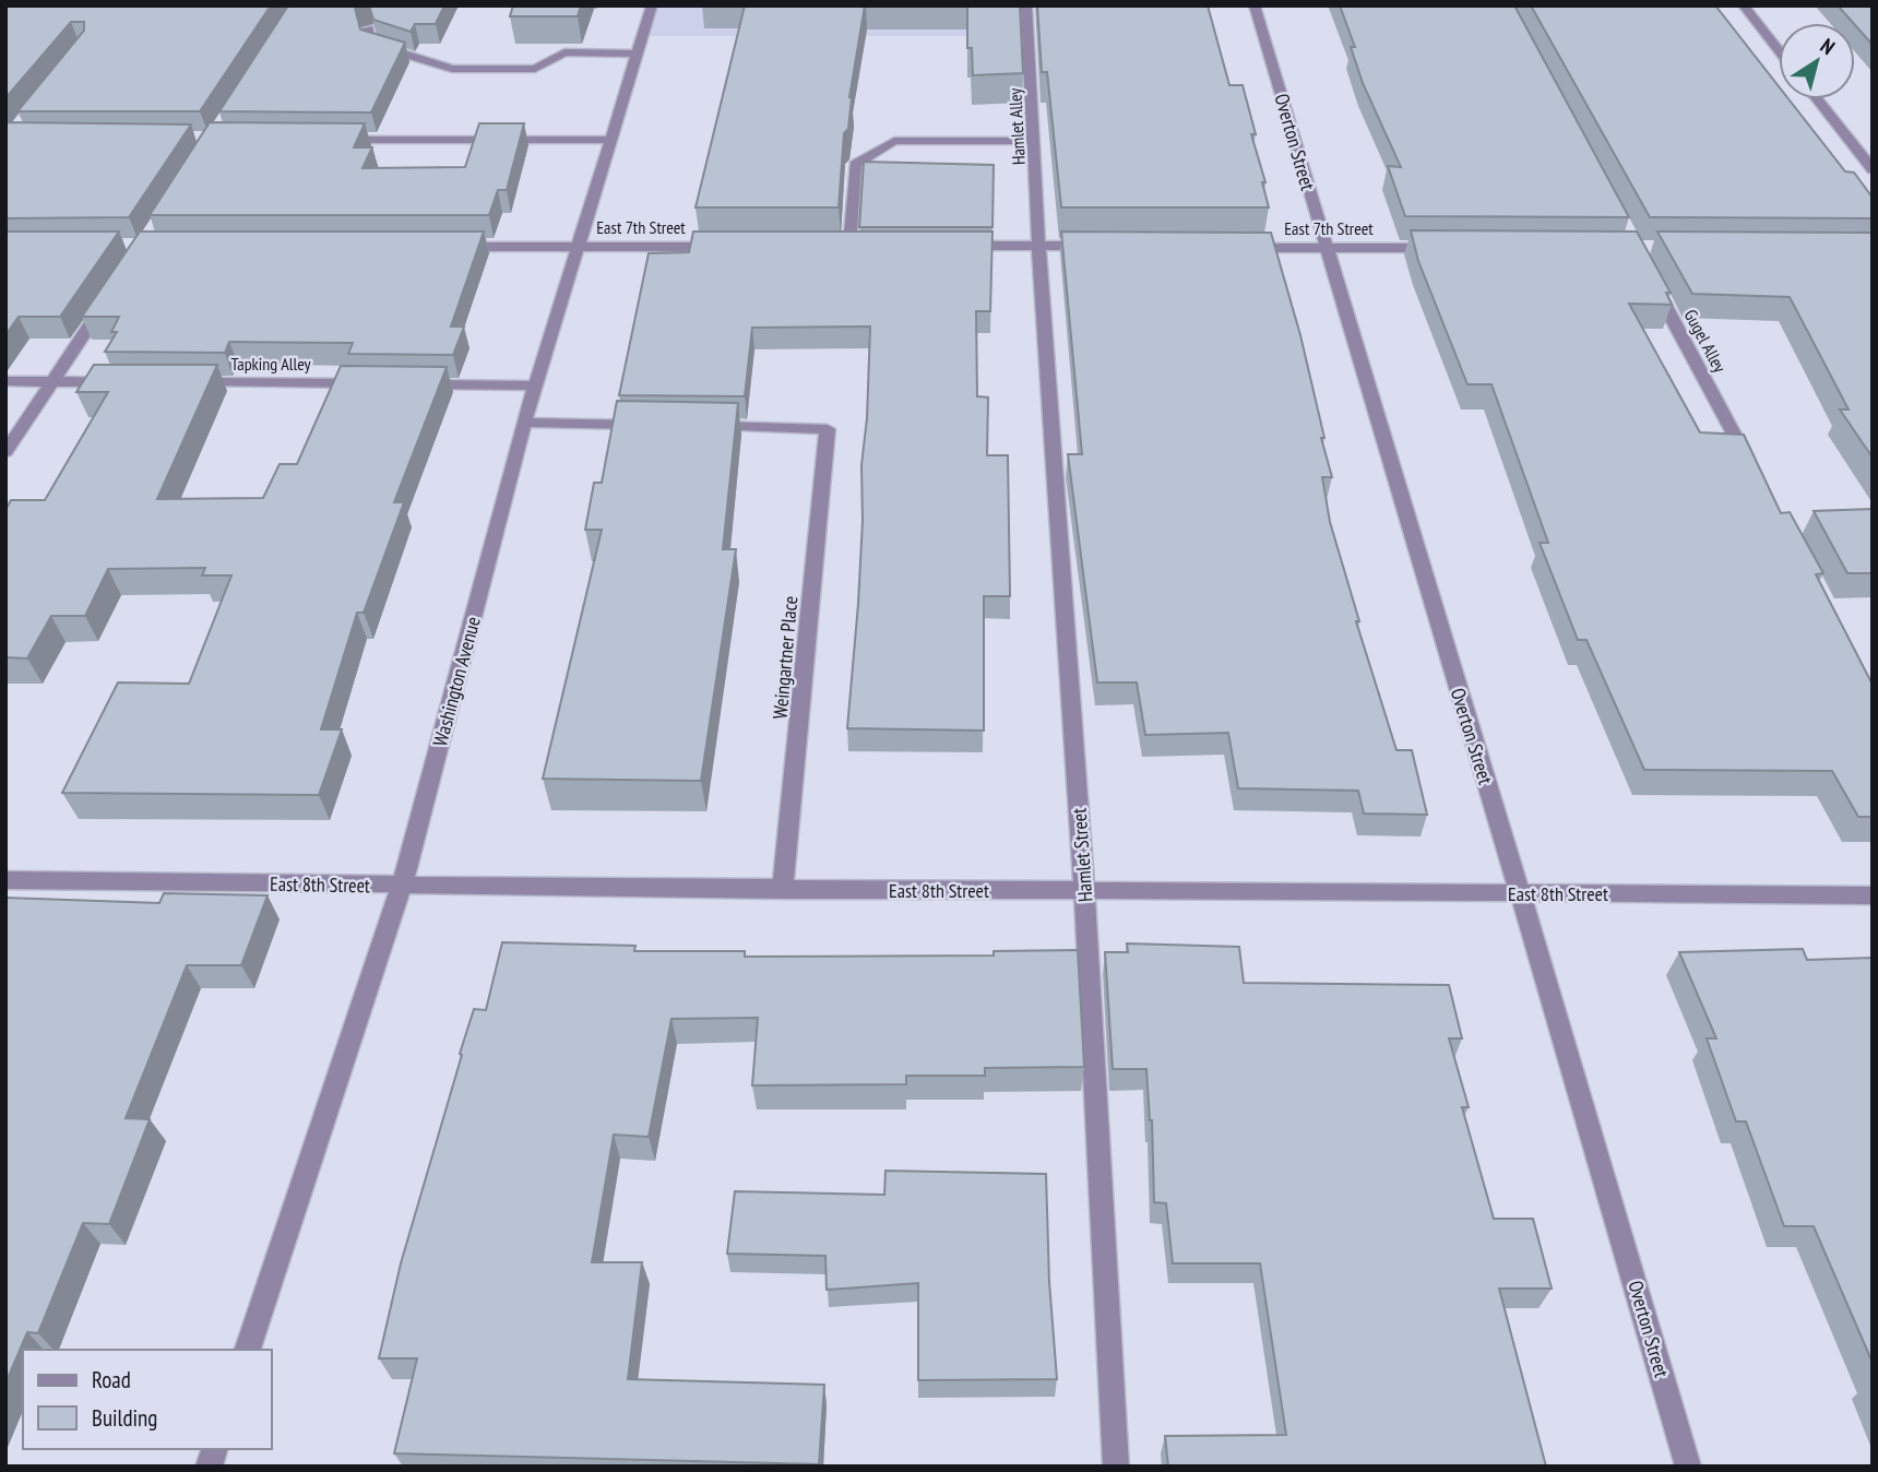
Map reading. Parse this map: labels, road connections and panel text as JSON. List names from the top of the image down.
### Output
{
  "streets": {
    "street": [
      "Hamlet Alley",
      "Overton Street",
      "East 7th Street",
      "Gugel Alley",
      "Tapking Alley",
      "Weingartner Place",
      "Washington Avenue",
      "Hamlet Street",
      "East 8th Street"
    ]
  },
  "crossings": [
    ["Hamlet Alley", "Hamlet Street"],
    ["Overton Street", "East 7th Street"],
    ["Overton Street", "East 8th Street"],
    ["East 7th Street", "Washington Avenue"],
    ["Weingartner Place", "East 8th Street"],
    ["Washington Avenue", "East 8th Street"],
    ["Hamlet Street", "East 8th Street"]
  ],
  "legend": ["Road", "Building"],
  "north": "top right"
}
